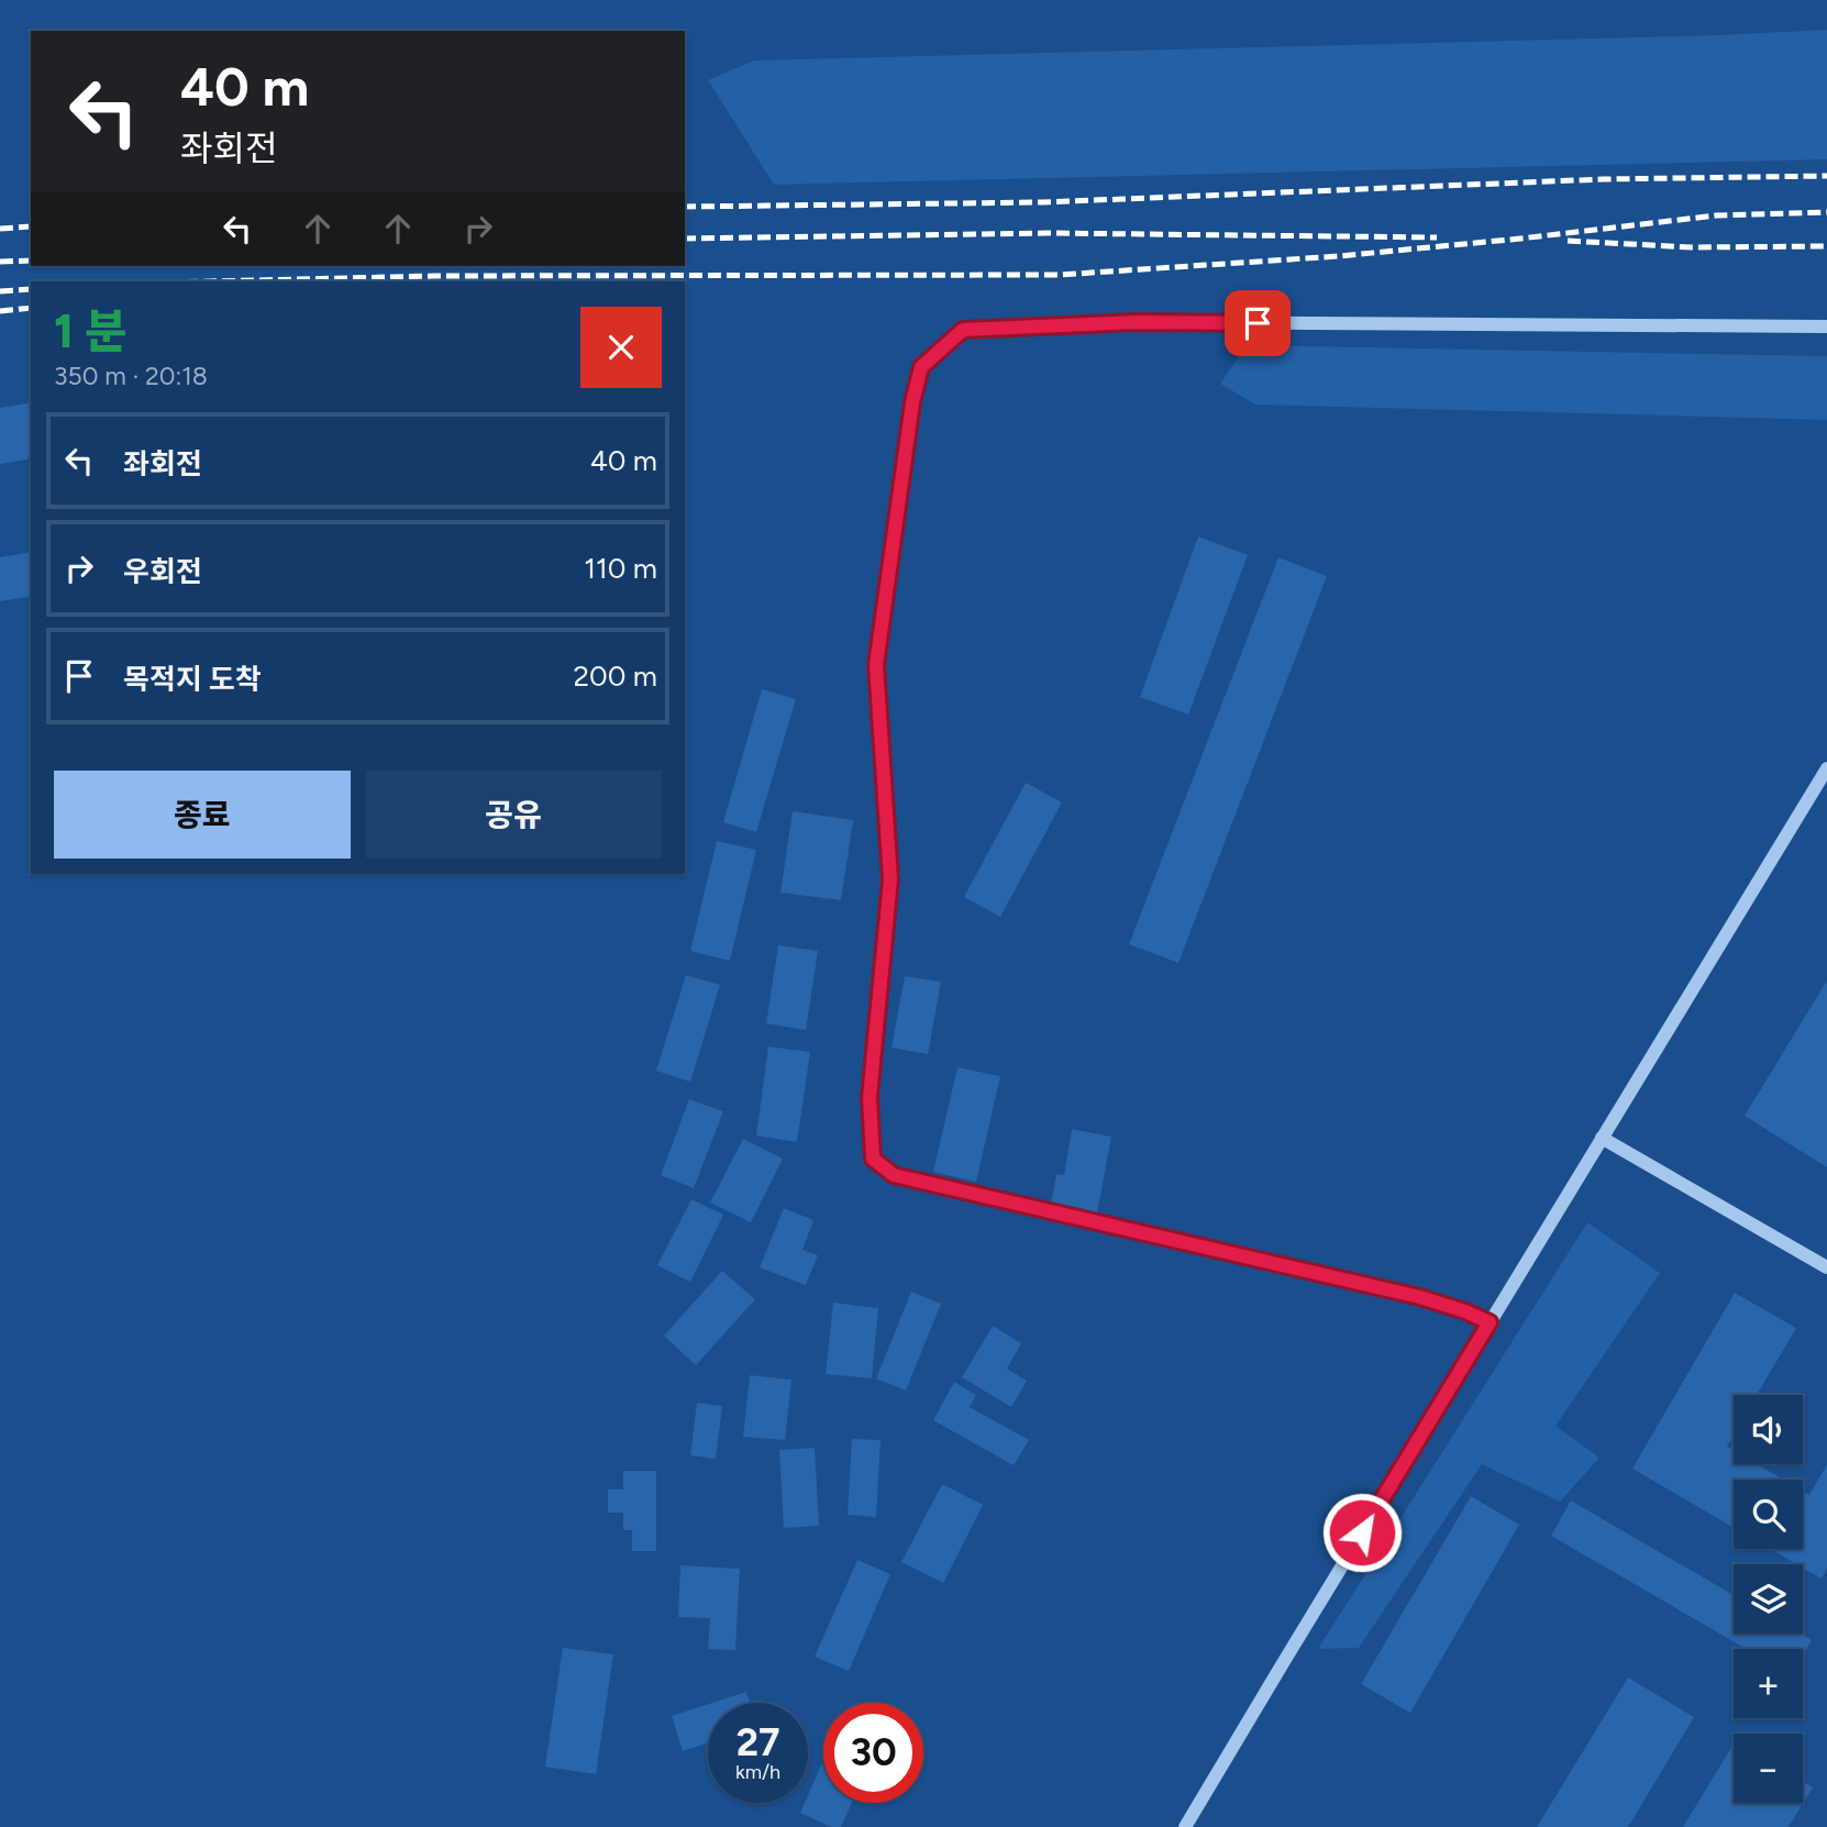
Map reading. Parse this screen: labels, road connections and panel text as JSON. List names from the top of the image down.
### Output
{
  "page": {
    "turn": ["40 m", "좌회전"],
    "heading": ["1 분", "350 m · 20:18"],
    "list": [
      {
        "name": "좌회전",
        "value": "40 m"
      },
      {
        "name": "우회전",
        "value": "110 m"
      },
      {
        "name": "목적지 도착",
        "value": "200 m"
      }
    ],
    "buttons": ["종료", "공유"],
    "map_buttons": ["+", "−"],
    "speed": "27 km/h",
    "limit": "30"
  }
}
